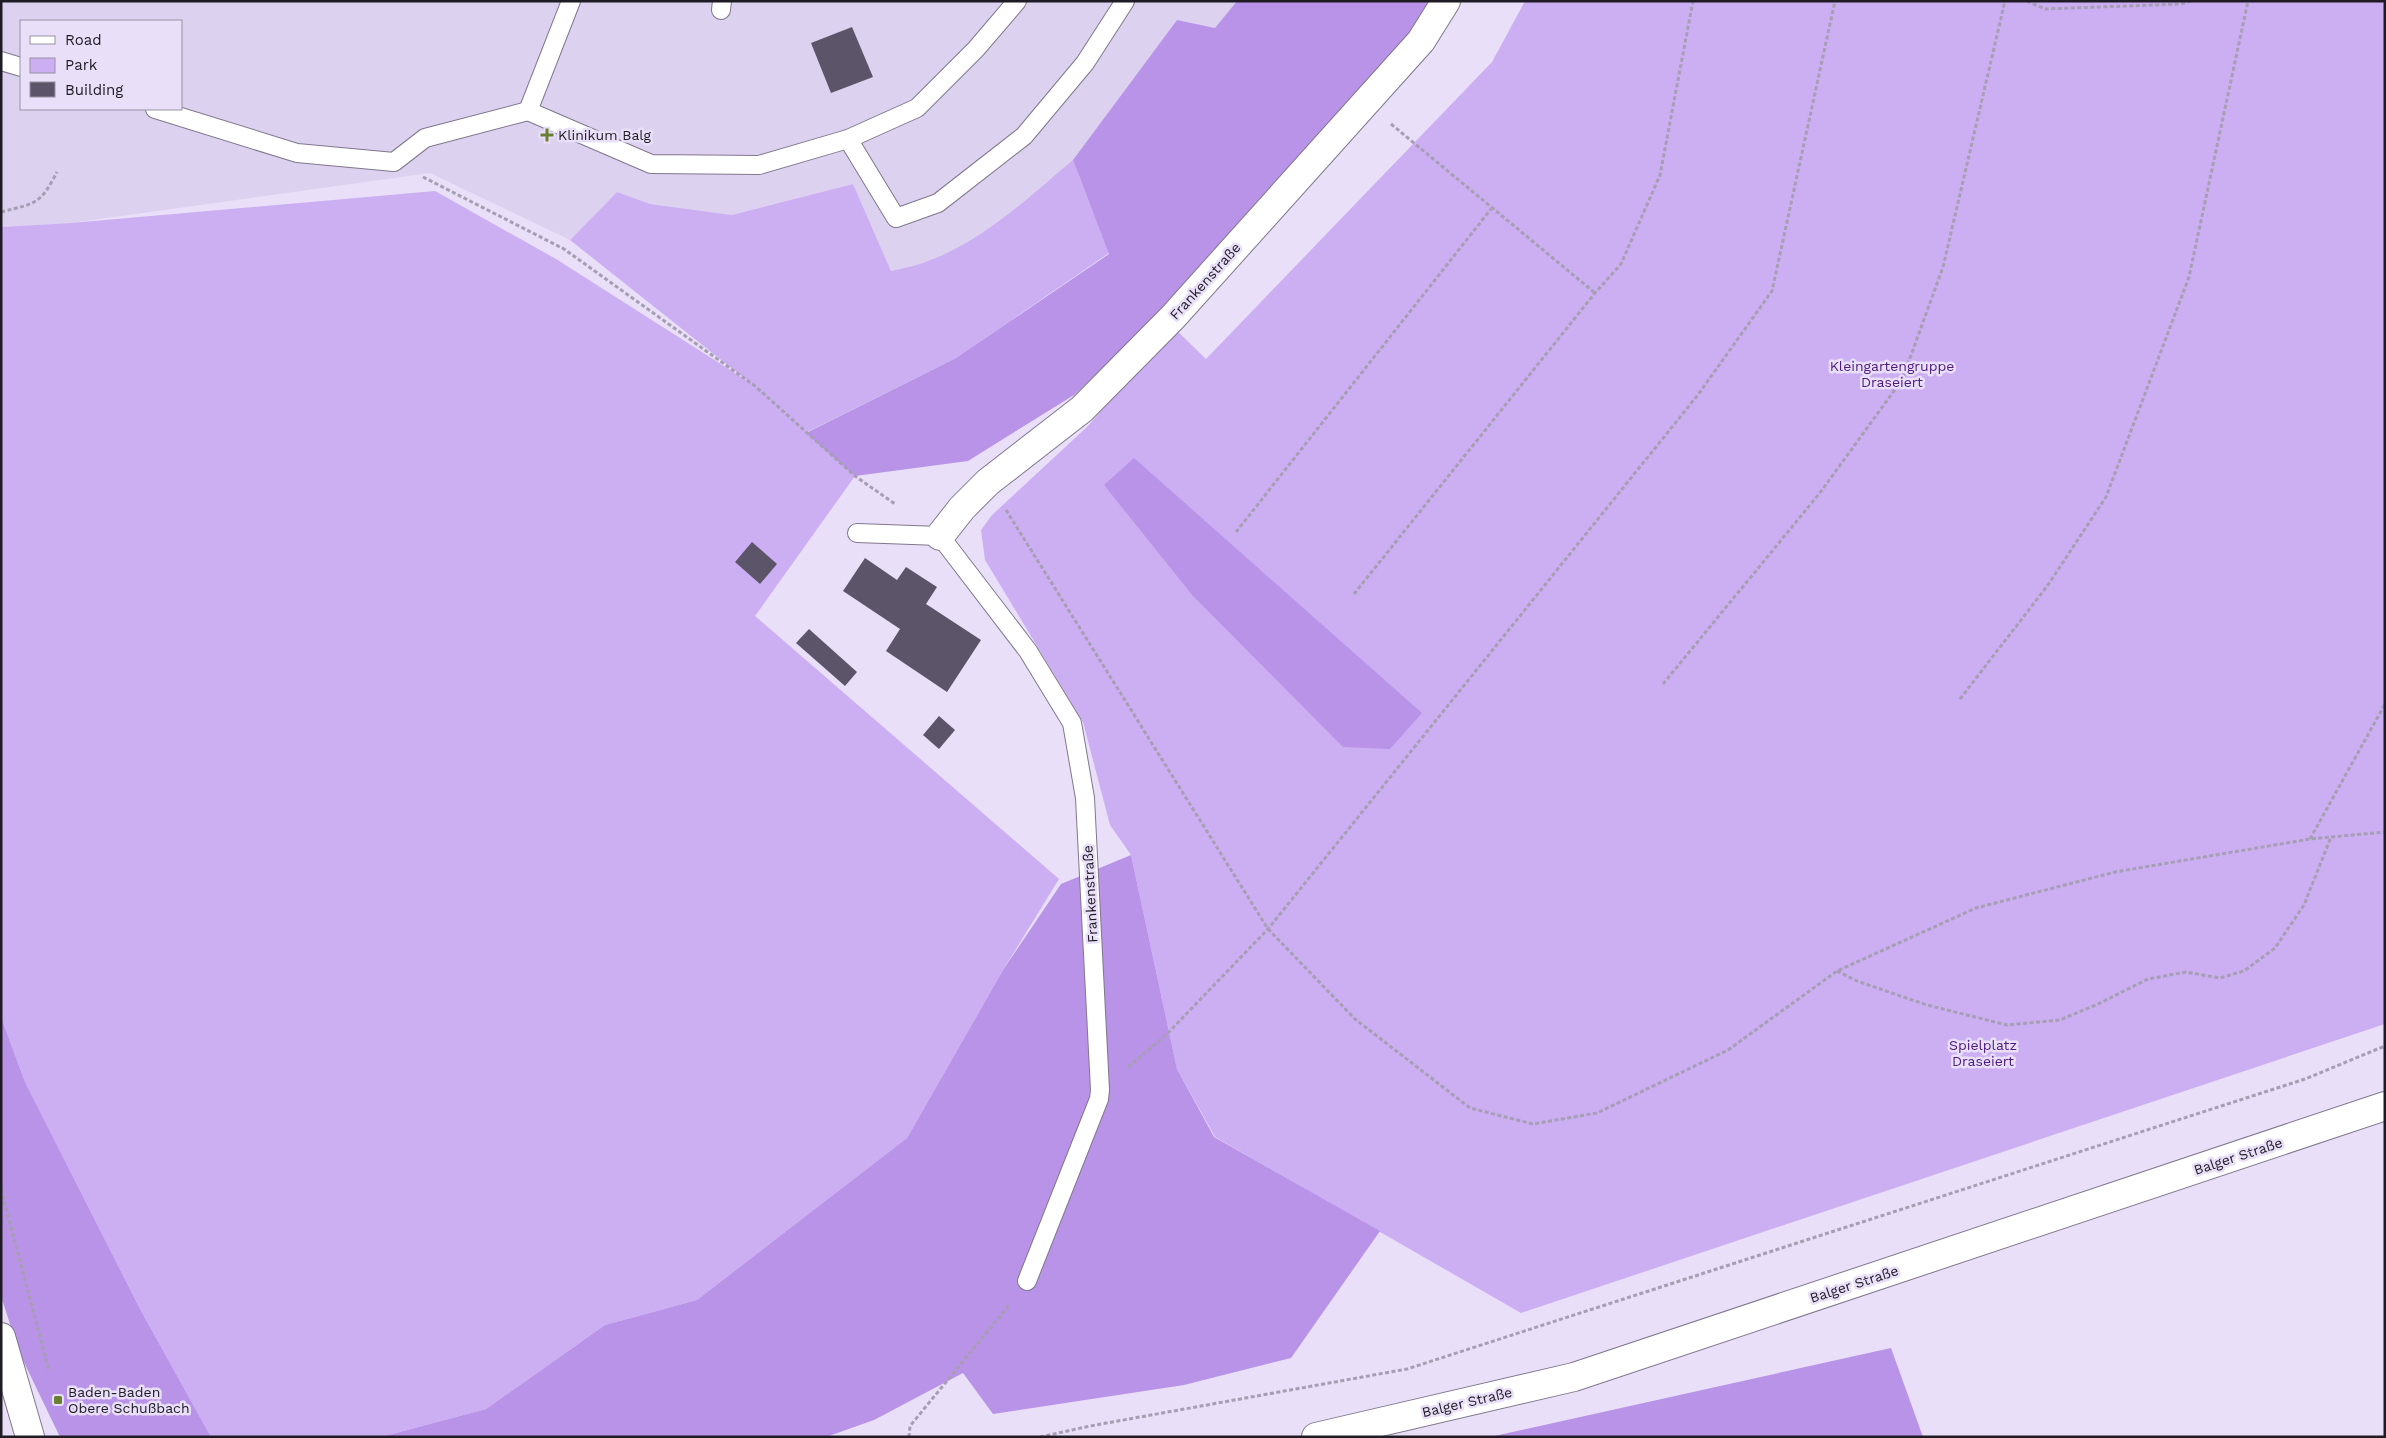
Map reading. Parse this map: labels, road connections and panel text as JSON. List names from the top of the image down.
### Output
{
  "streets": {
    "street": ["Frankenstraße", "Balger Straße"]
  },
  "parks": ["Kleingartengruppe Draseiert", "Spielplatz Draseiert"],
  "places": {
    "health": ["Klinikum Balg"],
    "transit": ["Baden-Baden Obere Schußbach"]
  },
  "legend": ["Road", "Park", "Building"]
}
